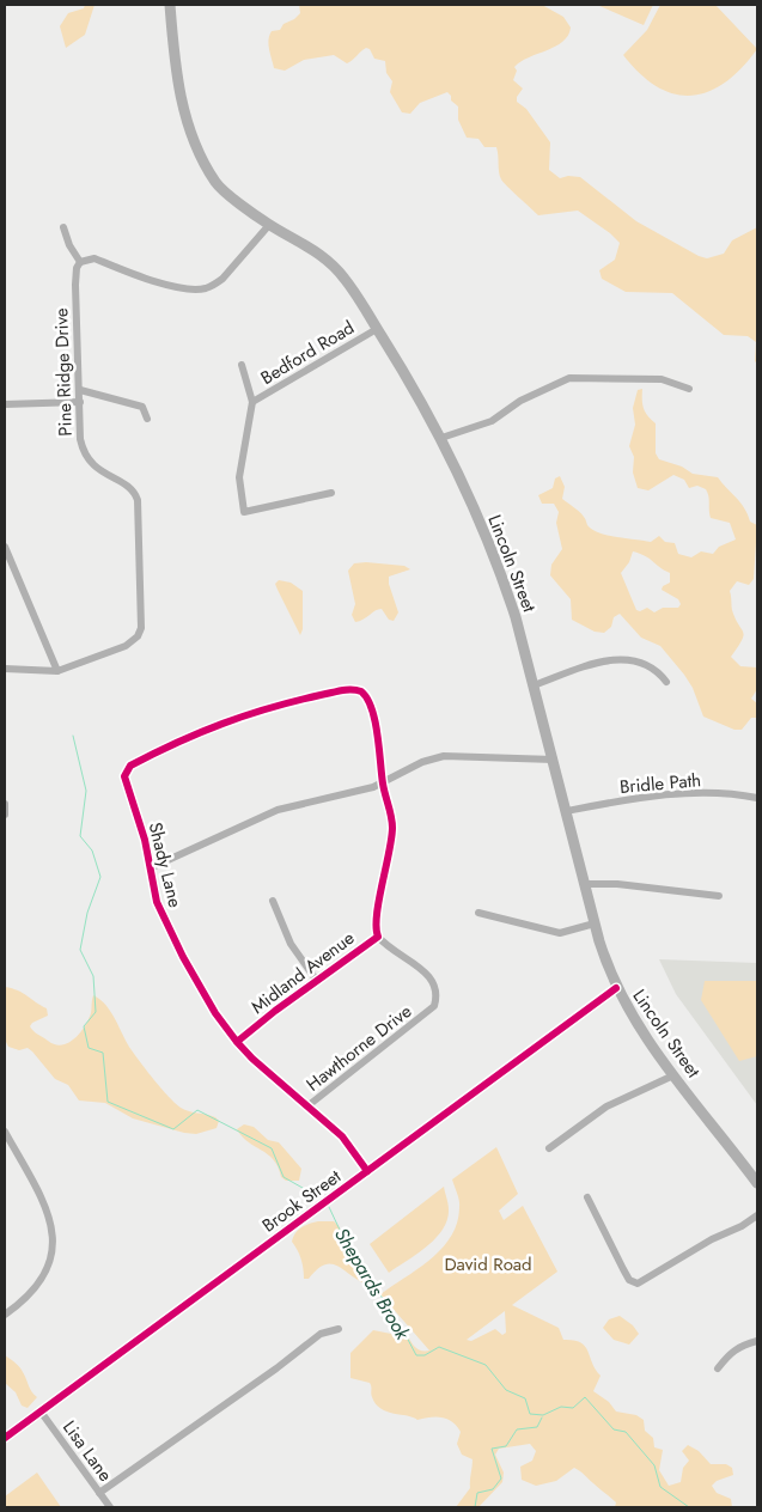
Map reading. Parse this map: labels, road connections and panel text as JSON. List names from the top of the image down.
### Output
{
  "streets": {
    "main road": ["Lincoln Street"],
    "street": [
      "Bedford Road",
      "Pine Ridge Drive",
      "Bridle Path",
      "Shady Lane",
      "Midland Avenue",
      "Hawthorne Drive",
      "Brook Street",
      "Lisa Lane"
    ]
  },
  "crossings": [
    ["Bedford Road", "Lincoln Street"],
    ["Lincoln Street", "Bridle Path"],
    ["Lincoln Street", "Brook Street"],
    ["Shady Lane", "Midland Avenue"],
    ["Shady Lane", "Hawthorne Drive"],
    ["Shady Lane", "Brook Street"],
    ["Midland Avenue", "Hawthorne Drive"],
    ["Brook Street", "Lisa Lane"]
  ],
  "water": ["Shepards Brook"],
  "parks": ["David Road"]
}
